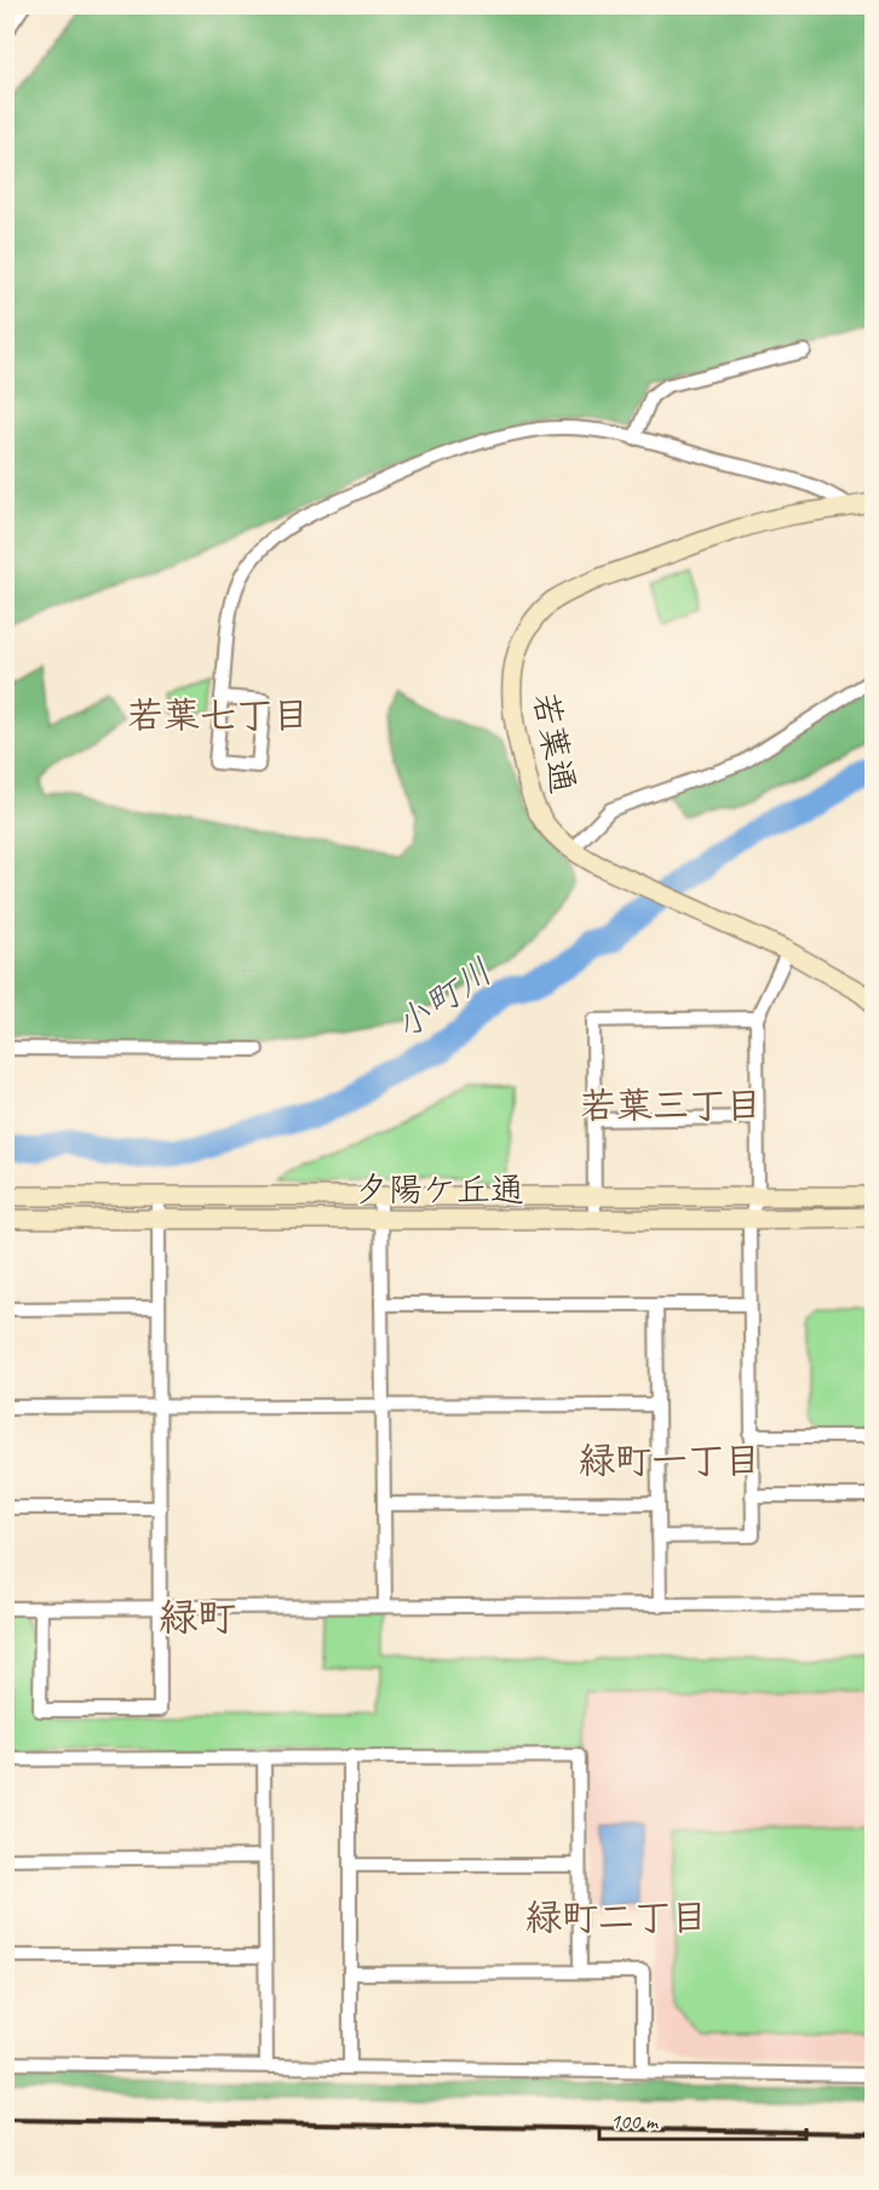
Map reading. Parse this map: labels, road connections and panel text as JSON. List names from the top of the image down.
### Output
{
  "streets": {
    "main road": ["若葉通", "夕陽ケ丘通"]
  },
  "districts": [
    "若葉七丁目",
    "若葉三丁目",
    "緑町一丁目",
    "緑町",
    "緑町二丁目"
  ],
  "water": ["小町川"],
  "scale_bar": "100 m"
}
